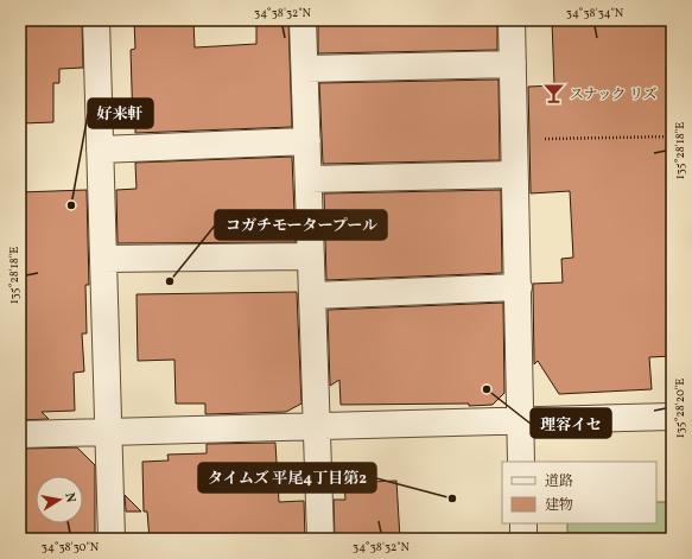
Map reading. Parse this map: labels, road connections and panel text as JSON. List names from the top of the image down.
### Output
{
  "places": {
    "bar": ["スナック リズ"],
    "other": [
      "好来軒",
      "コガチモータープール",
      "理容イセ",
      "タイムズ 平尾4丁目第2"
    ]
  },
  "legend": ["道路", "建物"],
  "north": "right",
  "coordinates": [
    "34°38'32\"N",
    "34°38'34\"N",
    "135°28'18\"E",
    "135°28'20\"E",
    "34°38'30\"N"
  ]
}
